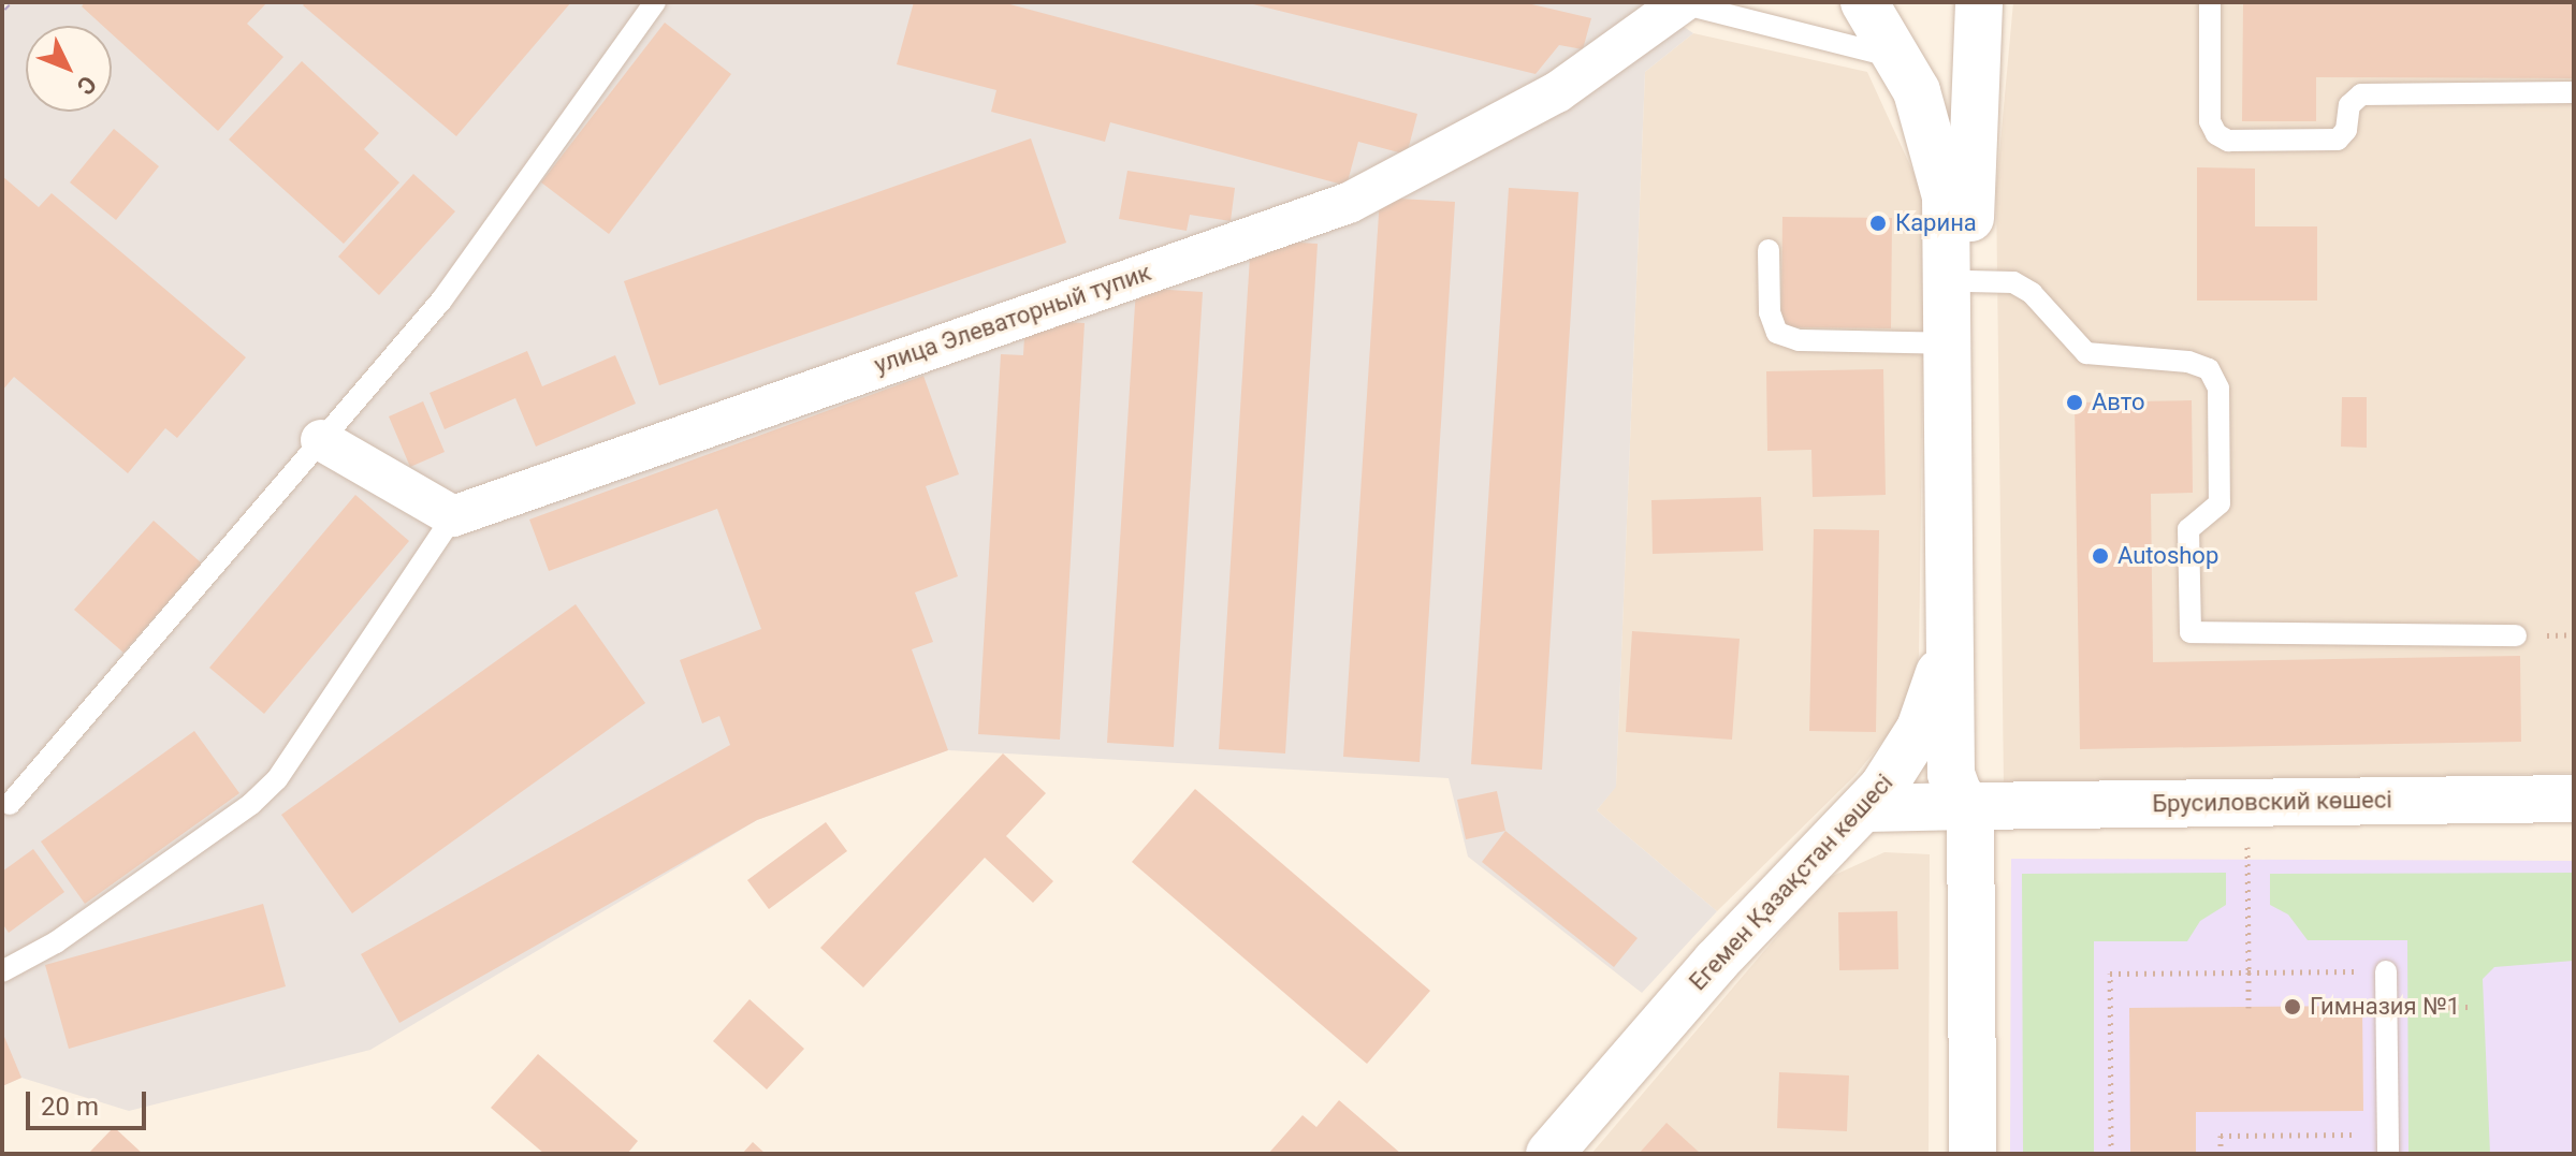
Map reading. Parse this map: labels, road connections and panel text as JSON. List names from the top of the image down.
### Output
{
  "streets": {
    "main road": ["Брусиловский көшесі", "Егемен Қазақстан көшесі"],
    "street": ["улица Элеваторный тупик"]
  },
  "crossings": [
    ["Брусиловский көшесі", "Егемен Қазақстан көшесі"]
  ],
  "places": [
    "Карина",
    "Авто",
    "Autoshop",
    "Гимназия №1"
  ],
  "scale_bar": "20 m",
  "north": "bottom right"
}
